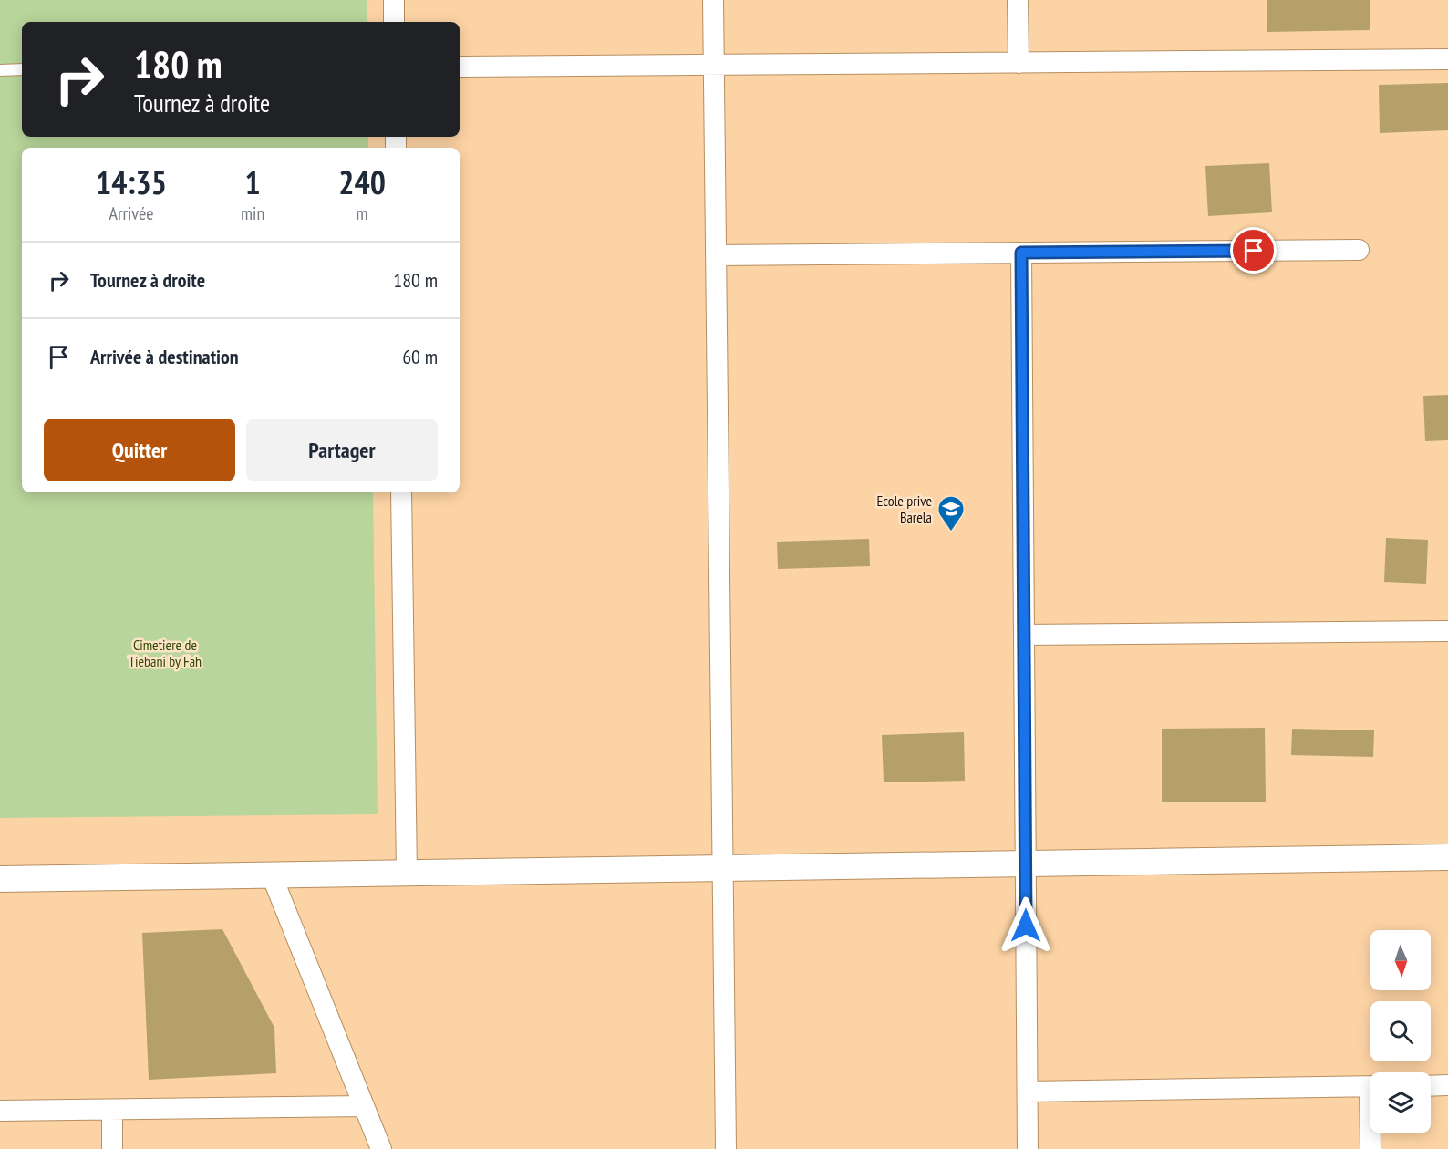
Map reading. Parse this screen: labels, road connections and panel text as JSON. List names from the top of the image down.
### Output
{
  "parks": ["Cimetiere de Tiebani by Fah"],
  "places": {
    "school or university": ["Ecole prive Barela"]
  },
  "north": "bottom",
  "page": {
    "turn": ["180 m", "Tournez à droite"],
    "eta": [
      "14:35",
      "Arrivée",
      "1",
      "min",
      "240",
      "m"
    ],
    "list": [
      {
        "name": "Tournez à droite",
        "value": "180 m"
      },
      {
        "name": "Arrivée à destination",
        "value": "60 m"
      }
    ],
    "buttons": ["Quitter", "Partager"]
  }
}
